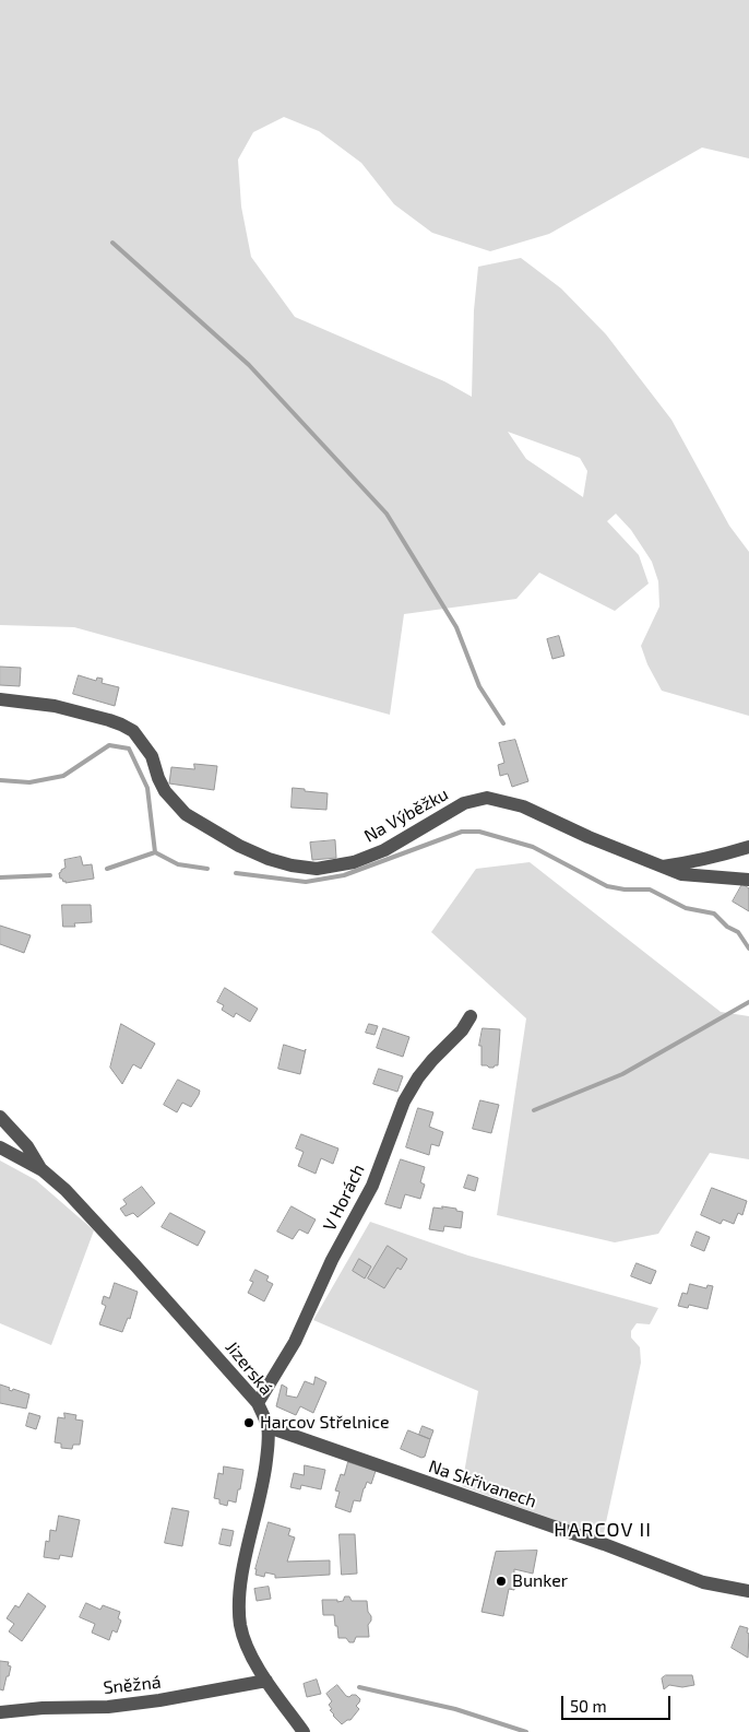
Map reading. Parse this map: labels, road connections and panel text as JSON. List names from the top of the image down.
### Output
{
  "streets": {
    "street": [
      "Na Výběžku",
      "V Horách",
      "Jizerská",
      "Na Skřivanech",
      "Sněžná"
    ]
  },
  "crossings": [
    ["V Horách", "Jizerská"],
    ["Jizerská", "Na Skřivanech"],
    ["Jizerská", "Sněžná"]
  ],
  "districts": ["HARCOV II"],
  "places": ["Harcov Střelnice", "Bunker"],
  "scale_bar": "50 m"
}
